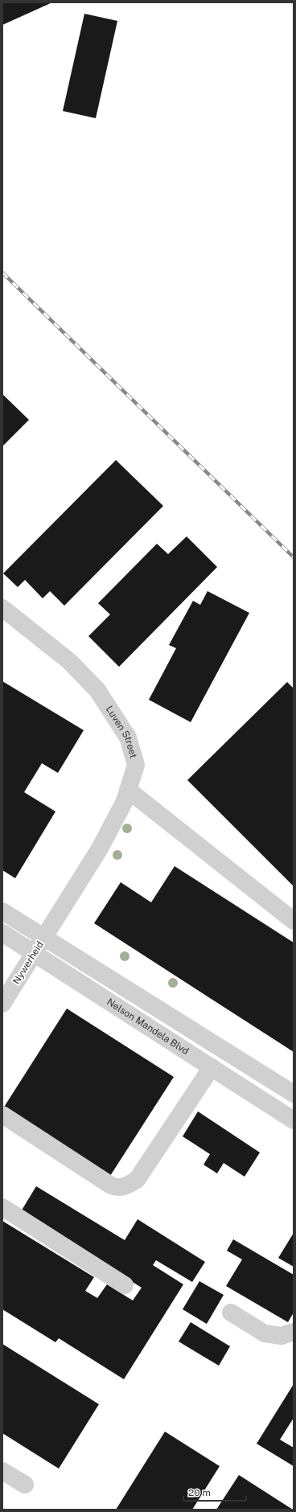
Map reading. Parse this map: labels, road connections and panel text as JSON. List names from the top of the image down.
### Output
{
  "streets": {
    "street": ["Luven Street", "Nywerheid", "Nelson Mandela Blvd"]
  },
  "crossings": [
    ["Luven Street", "Nywerheid"],
    ["Luven Street", "Nelson Mandela Blvd"],
    ["Nywerheid", "Nelson Mandela Blvd"]
  ],
  "scale_bar": "20 m"
}
